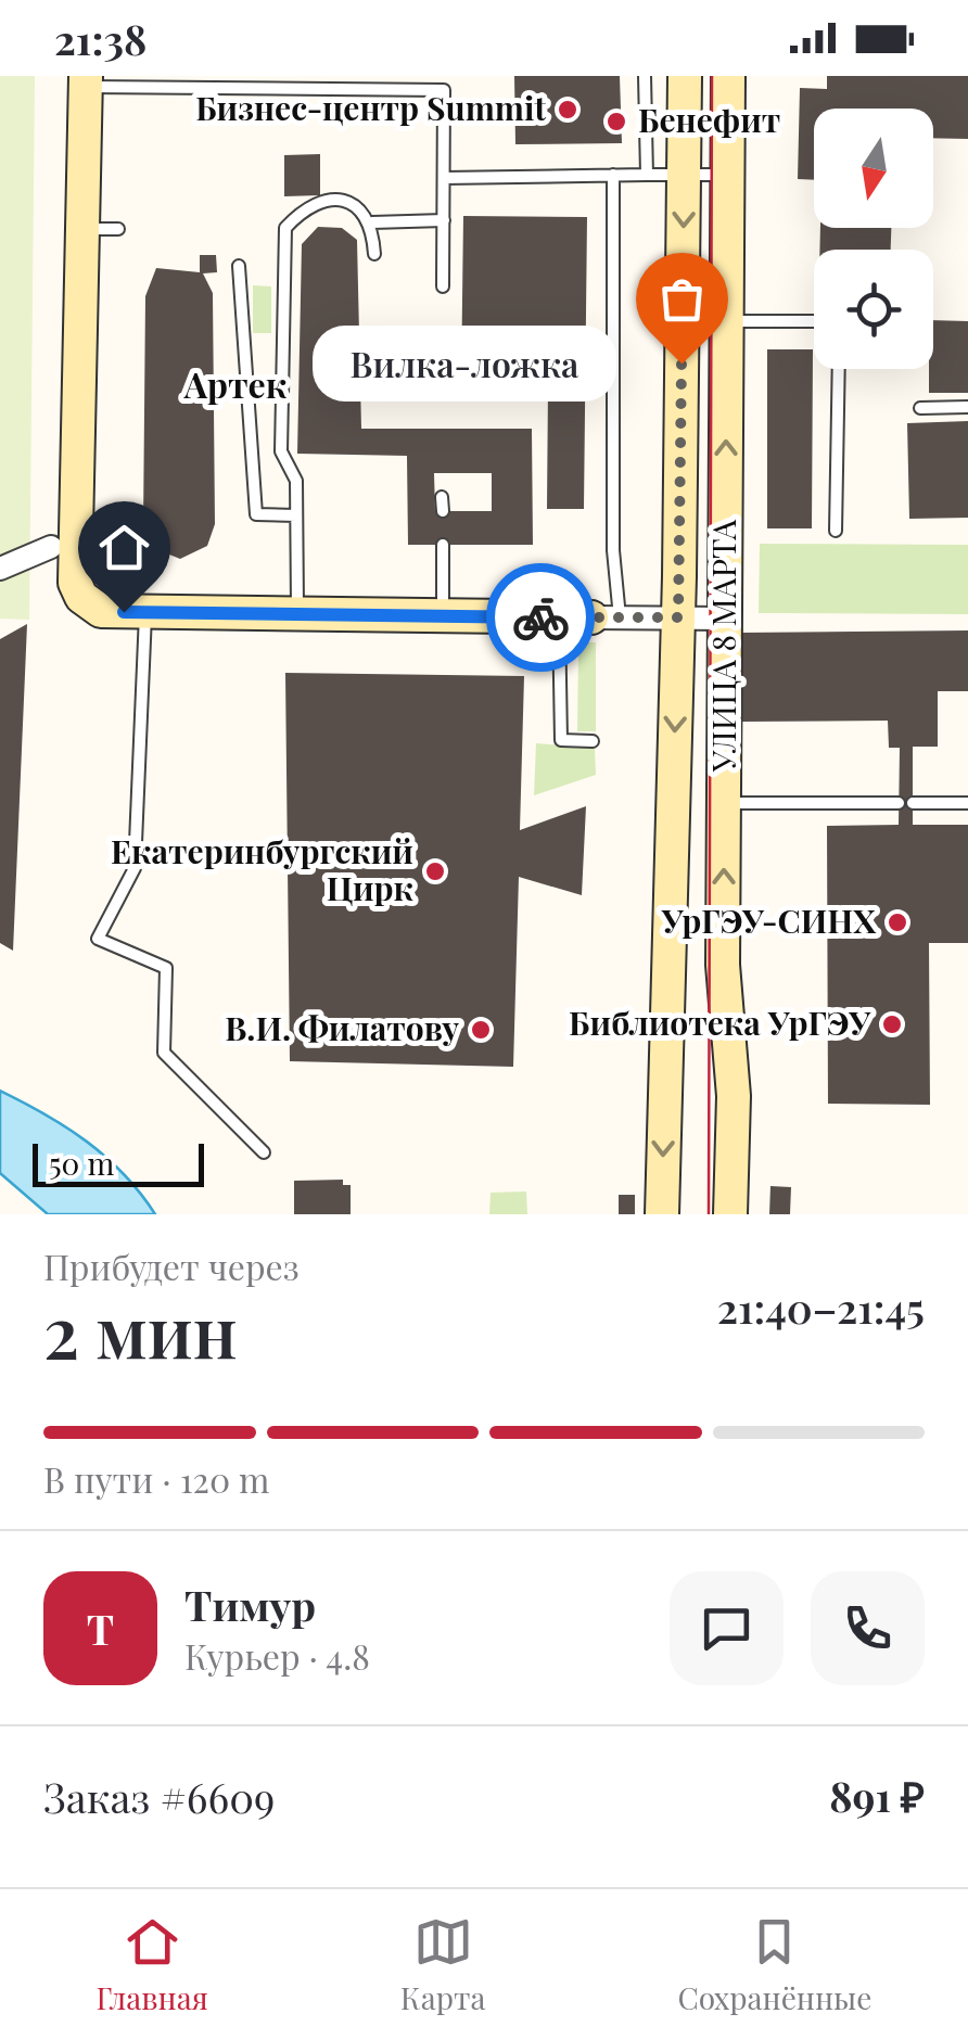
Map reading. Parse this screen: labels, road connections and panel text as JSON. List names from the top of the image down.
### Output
{
  "streets": {
    "main road": ["УЛИЦА 8 МАРТА"]
  },
  "districts": ["Артек"],
  "places": [
    "Бизнес-центр Summit",
    "Бенефит",
    "Вилка-ложка",
    "Екатеринбургский Цирк",
    "УрГЭУ-СИНХ",
    "Библиотека УрГЭУ",
    "В.И. Филатову"
  ],
  "scale_bar": "50 m",
  "north": "bottom",
  "page": {
    "status": "21:38",
    "bubble": "Вилка-ложка",
    "scale": "50 m",
    "heading": ["2 мин", "Прибудет через", "21:40–21:45"],
    "panel": [
      "Тимур",
      "Курьер · 4.8",
      "Заказ #6609",
      "891 ₽"
    ],
    "bar": "В пути · 120 m",
    "round": "Т",
    "tabs": ["Главная", "Карта", "Сохранённые"]
  }
}
